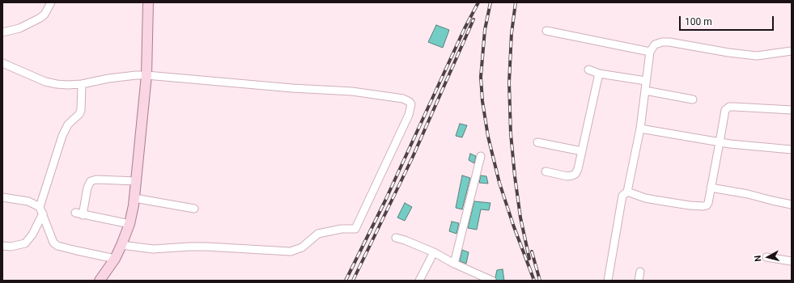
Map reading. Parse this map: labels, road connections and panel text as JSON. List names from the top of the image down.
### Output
{
  "scale_bar": "100 m",
  "north": "left"
}
